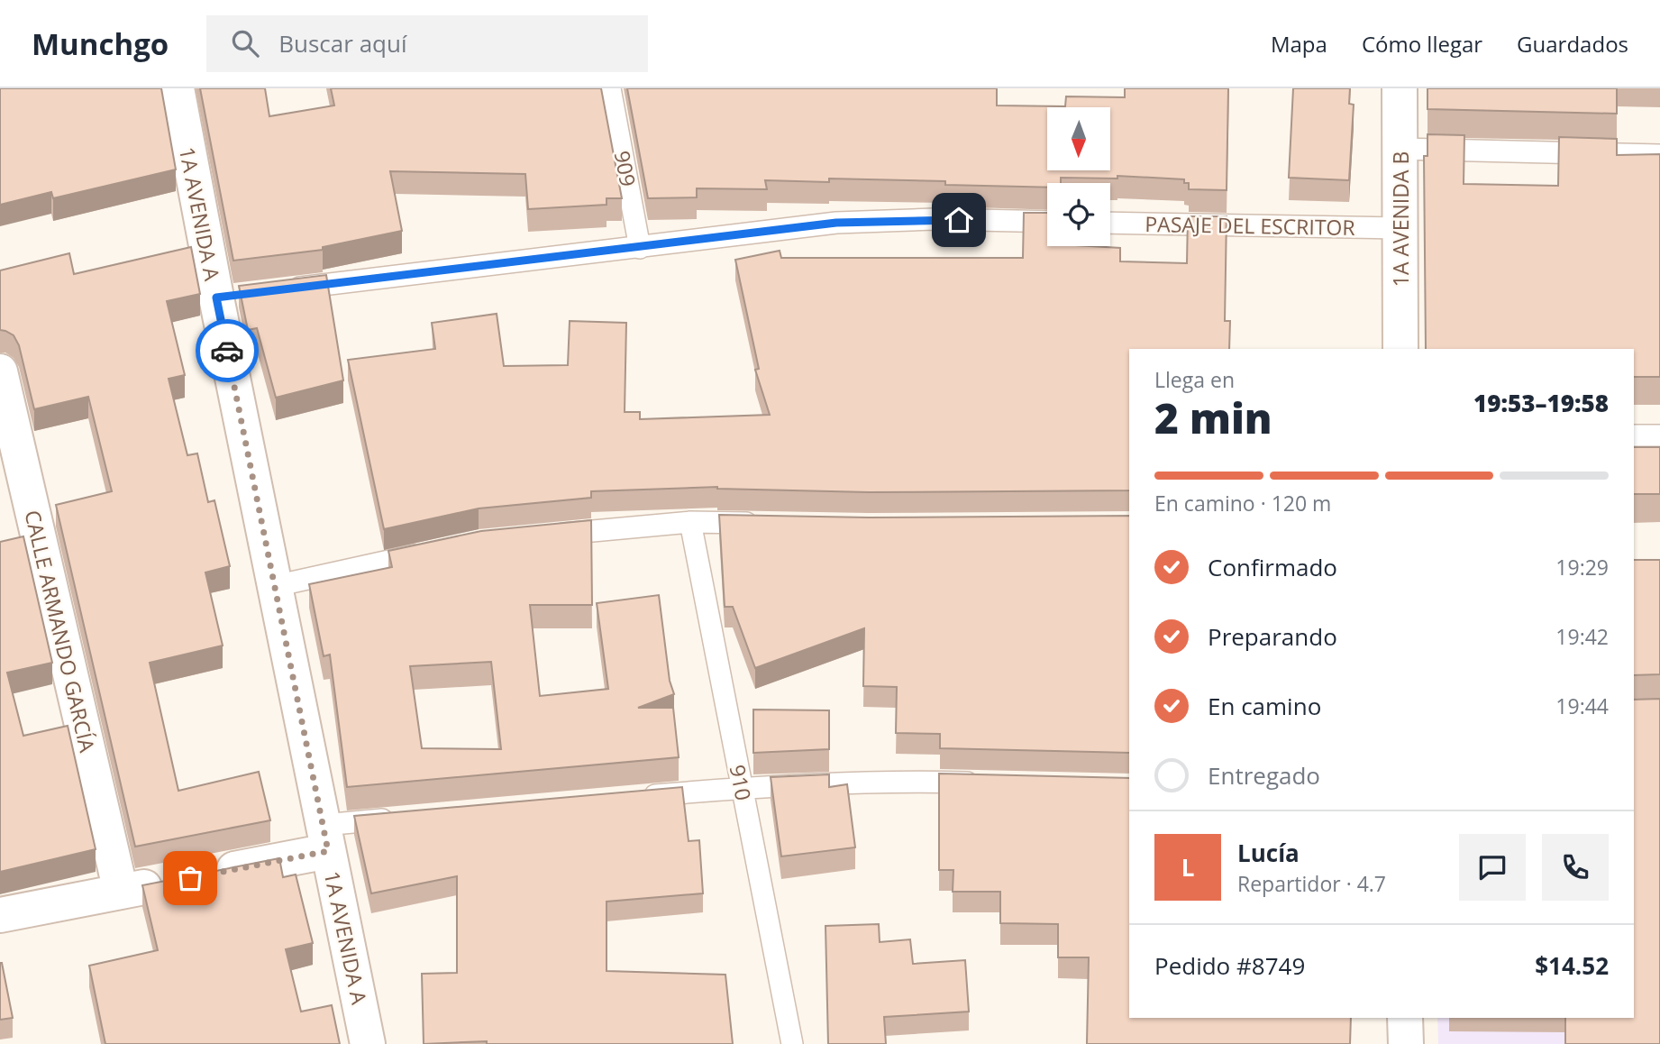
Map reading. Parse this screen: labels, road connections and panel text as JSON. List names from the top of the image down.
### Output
{
  "streets": {
    "street": ["1A AVENIDA A", "1A AVENIDA B", "CALLE ARMANDO GARCÍA"],
    "lane": ["909", "PASAJE DEL ESCRITOR", "910"]
  },
  "crossings": [
    ["1A AVENIDA B", "PASAJE DEL ESCRITOR"]
  ],
  "north": "bottom",
  "page": {
    "header": "Munchgo",
    "search": "Buscar aquí",
    "nav": ["Mapa", "Cómo llegar", "Guardados"],
    "heading": ["2 min", "Llega en", "19:53–19:58"],
    "panel": [
      "Lucía",
      "Repartidor · 4.7",
      "Pedido #8749",
      "$14.52"
    ],
    "bar": "En camino · 120 m",
    "list": [
      ["Confirmado", "19:29"],
      ["Preparando", "19:42"],
      ["En camino", "19:44"],
      "Entregado"
    ],
    "round": "L"
  }
}
